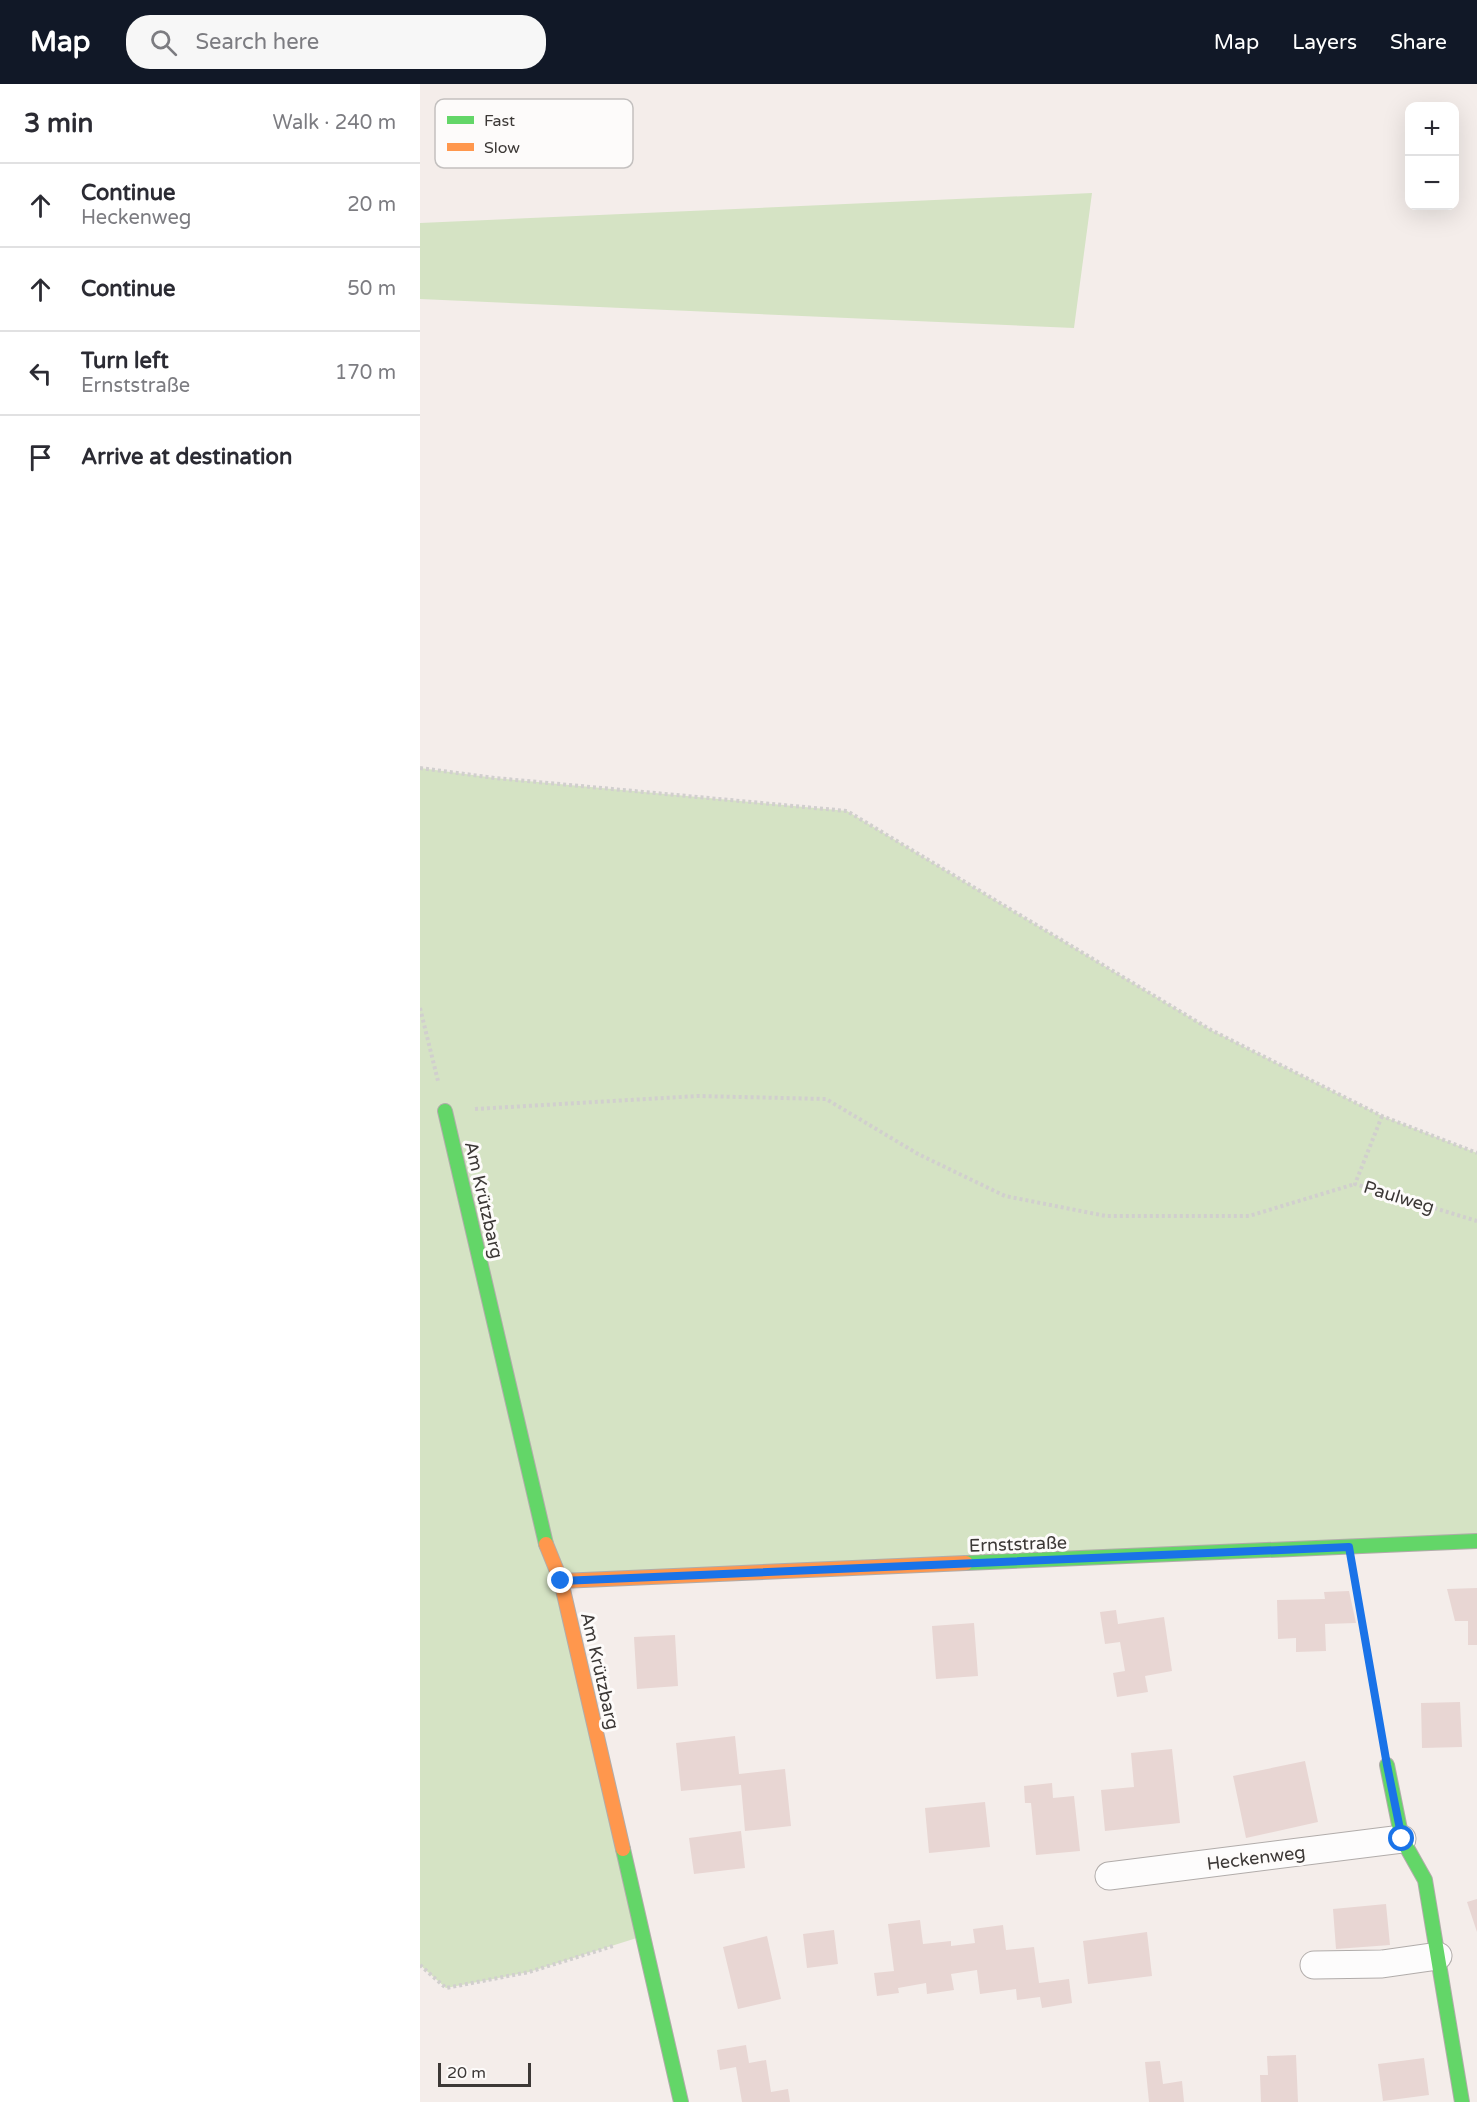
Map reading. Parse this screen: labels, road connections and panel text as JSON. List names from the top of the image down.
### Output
{
  "streets": {
    "street": ["Am Krützbarg", "Ernststraße", "Heckenweg"],
    "path": ["Paulweg"]
  },
  "crossings": [
    ["Am Krützbarg", "Ernststraße"]
  ],
  "legend": ["Fast", "Slow"],
  "scale_bar": "20 m",
  "page": {
    "header": "Map",
    "search": "Search here",
    "nav": ["Map", "Layers", "Share"],
    "heading": ["3 min", "Walk · 240 m"],
    "map_buttons": ["+", "−"],
    "list": [
      ["Continue", "Heckenweg", "20 m"],
      ["Continue", "50 m"],
      ["Turn left", "Ernststraße", "170 m"],
      "Arrive at destination"
    ],
    "scale": "20 m"
  }
}
